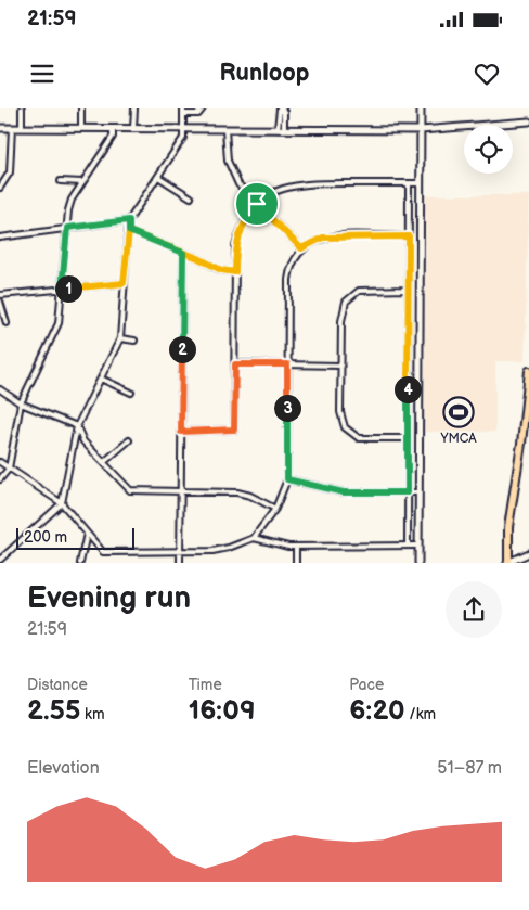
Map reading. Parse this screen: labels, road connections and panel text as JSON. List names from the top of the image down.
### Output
{
  "places": {
    "sports": ["YMCA"]
  },
  "scale_bar": "200 m",
  "page": {
    "status": "21:59",
    "header": "Runloop",
    "pins": [
      "1",
      "2",
      "4",
      "3"
    ],
    "scale": "200 m",
    "heading": ["Evening run", "21:59"],
    "stats": [
      ["Distance", "2.55 km"],
      ["Time", "16:09"],
      ["Pace", "6:20 /km"]
    ],
    "chart": ["Elevation", "51–87 m"]
  }
}
